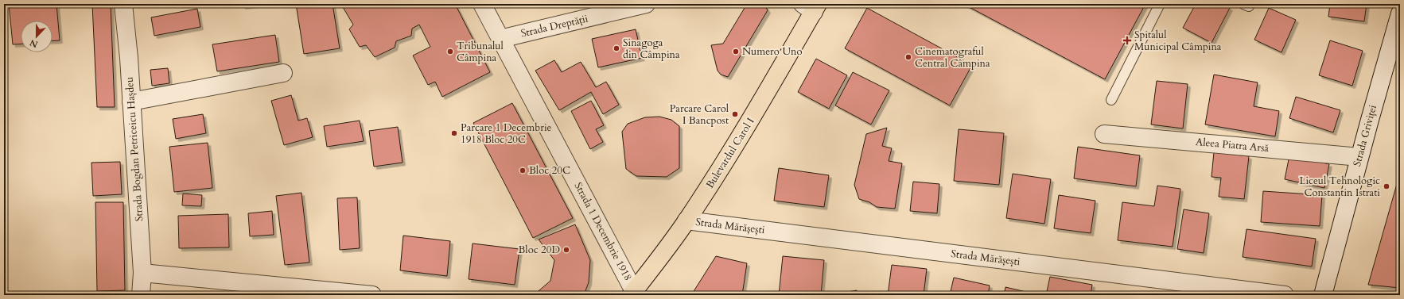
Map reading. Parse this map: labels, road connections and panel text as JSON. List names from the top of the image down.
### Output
{
  "streets": {
    "main road": ["Bulevardul Carol I"],
    "street": [
      "Strada Dreptății",
      "Strada Griviței",
      "Aleea Piatra Arsă",
      "Strada Bogdan Petriceicu Hașdeu",
      "Strada Mărășești",
      "Strada 1 Decembrie 1918"
    ]
  },
  "crossings": [
    ["Strada Dreptății", "Strada 1 Decembrie 1918"],
    ["Strada Griviței", "Aleea Piatra Arsă"],
    ["Bulevardul Carol I", "Strada Mărășești"],
    ["Bulevardul Carol I", "Strada 1 Decembrie 1918"]
  ],
  "places": {
    "health": ["Spitalul Municipal Câmpina"],
    "other": [
      "Sinagoga din Câmpina",
      "Tribunalul Câmpina",
      "Numero Uno",
      "Cinematograful Central Câmpina",
      "Parcare Carol I Bancpost",
      "Parcare 1 Decembrie 1918 Bloc 20C",
      "Bloc 20C",
      "Liceul Tehnologic Constantin Istrati",
      "Bloc 20D"
    ]
  },
  "north": "bottom"
}
